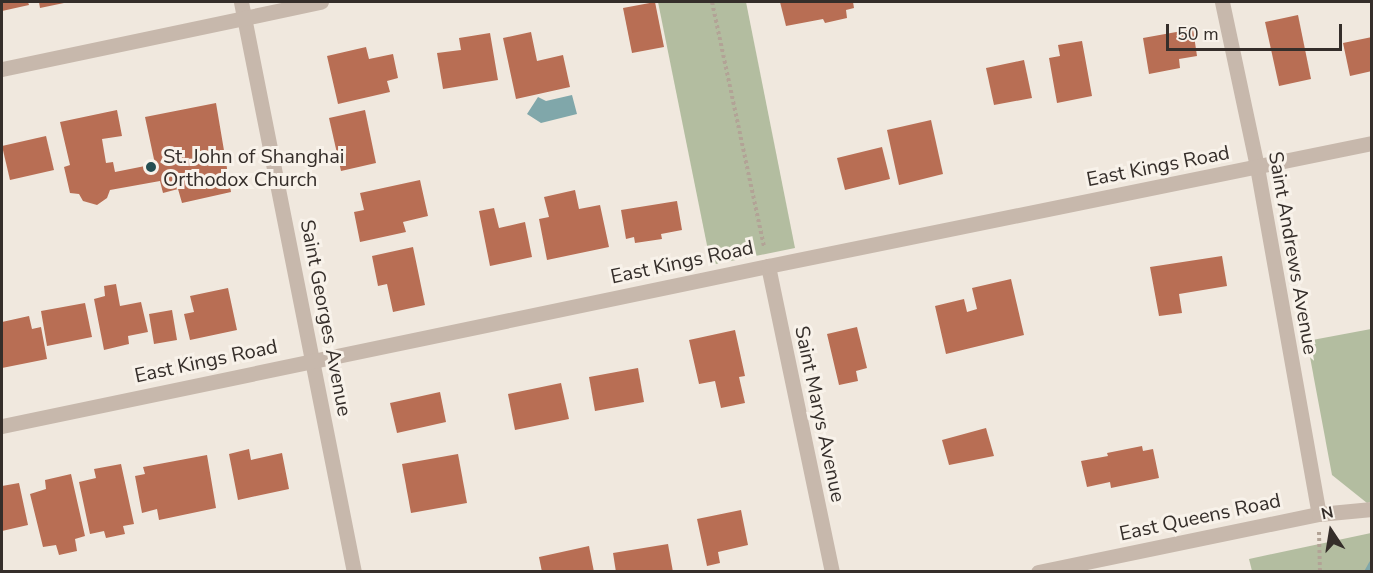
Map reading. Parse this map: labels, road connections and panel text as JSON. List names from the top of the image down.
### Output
{
  "streets": {
    "street": [
      "East Kings Road",
      "Saint Andrews Avenue",
      "Saint Georges Avenue",
      "Saint Marys Avenue",
      "East Queens Road"
    ]
  },
  "crossings": [
    ["East Kings Road", "Saint Andrews Avenue"],
    ["East Kings Road", "Saint Georges Avenue"],
    ["East Kings Road", "Saint Marys Avenue"],
    ["Saint Andrews Avenue", "East Queens Road"]
  ],
  "places": ["St. John of Shanghai Orthodox Church"],
  "scale_bar": "50 m",
  "north": "top"
}
